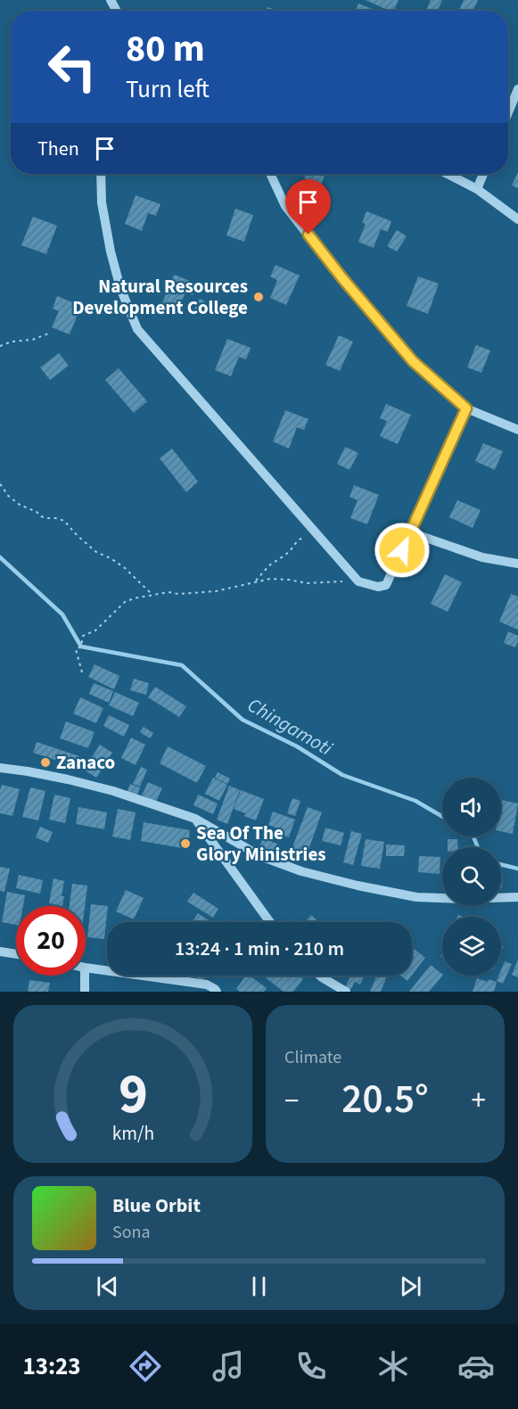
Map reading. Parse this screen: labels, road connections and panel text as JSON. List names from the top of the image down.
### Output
{
  "water": ["Chingamoti"],
  "places": ["Natural Resources Development College", "Zanaco", "Sea Of The Glory Ministries"],
  "page": {
    "turn": ["80 m", "Turn left"],
    "then": "Then",
    "limit": "20",
    "trip": "13:24 · 1 min · 210 m",
    "tile": "Climate",
    "heat": ["−", "20.5°", "+"],
    "song": ["Blue Orbit", "Sona"],
    "tabs": "13:23",
    "gauge": ["9", "km/h"]
  }
}
